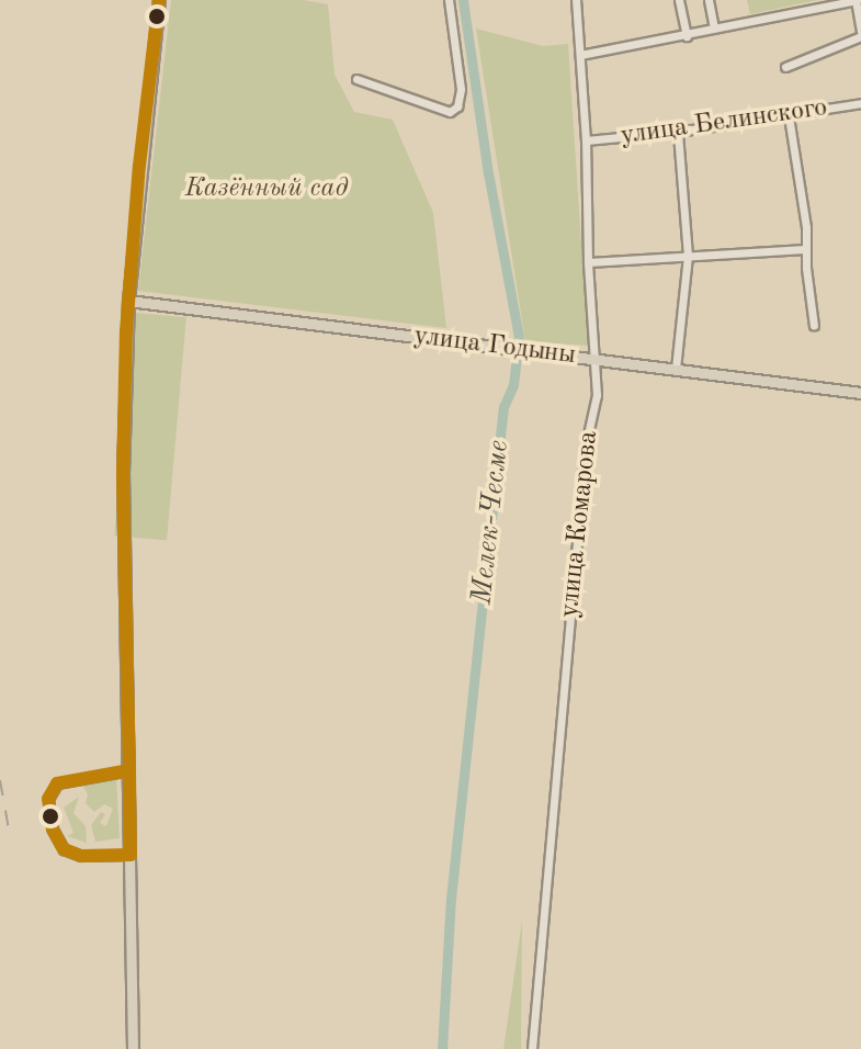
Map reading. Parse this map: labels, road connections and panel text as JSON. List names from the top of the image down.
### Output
{
  "streets": {
    "main road": ["улица Годыны"],
    "street": ["улица Белинского", "улица Комарова"]
  },
  "crossings": [
    ["улица Белинского", "улица Комарова"],
    ["улица Годыны", "улица Комарова"]
  ],
  "water": ["Мелек-Чесме"],
  "parks": ["Казённый сад"]
}
